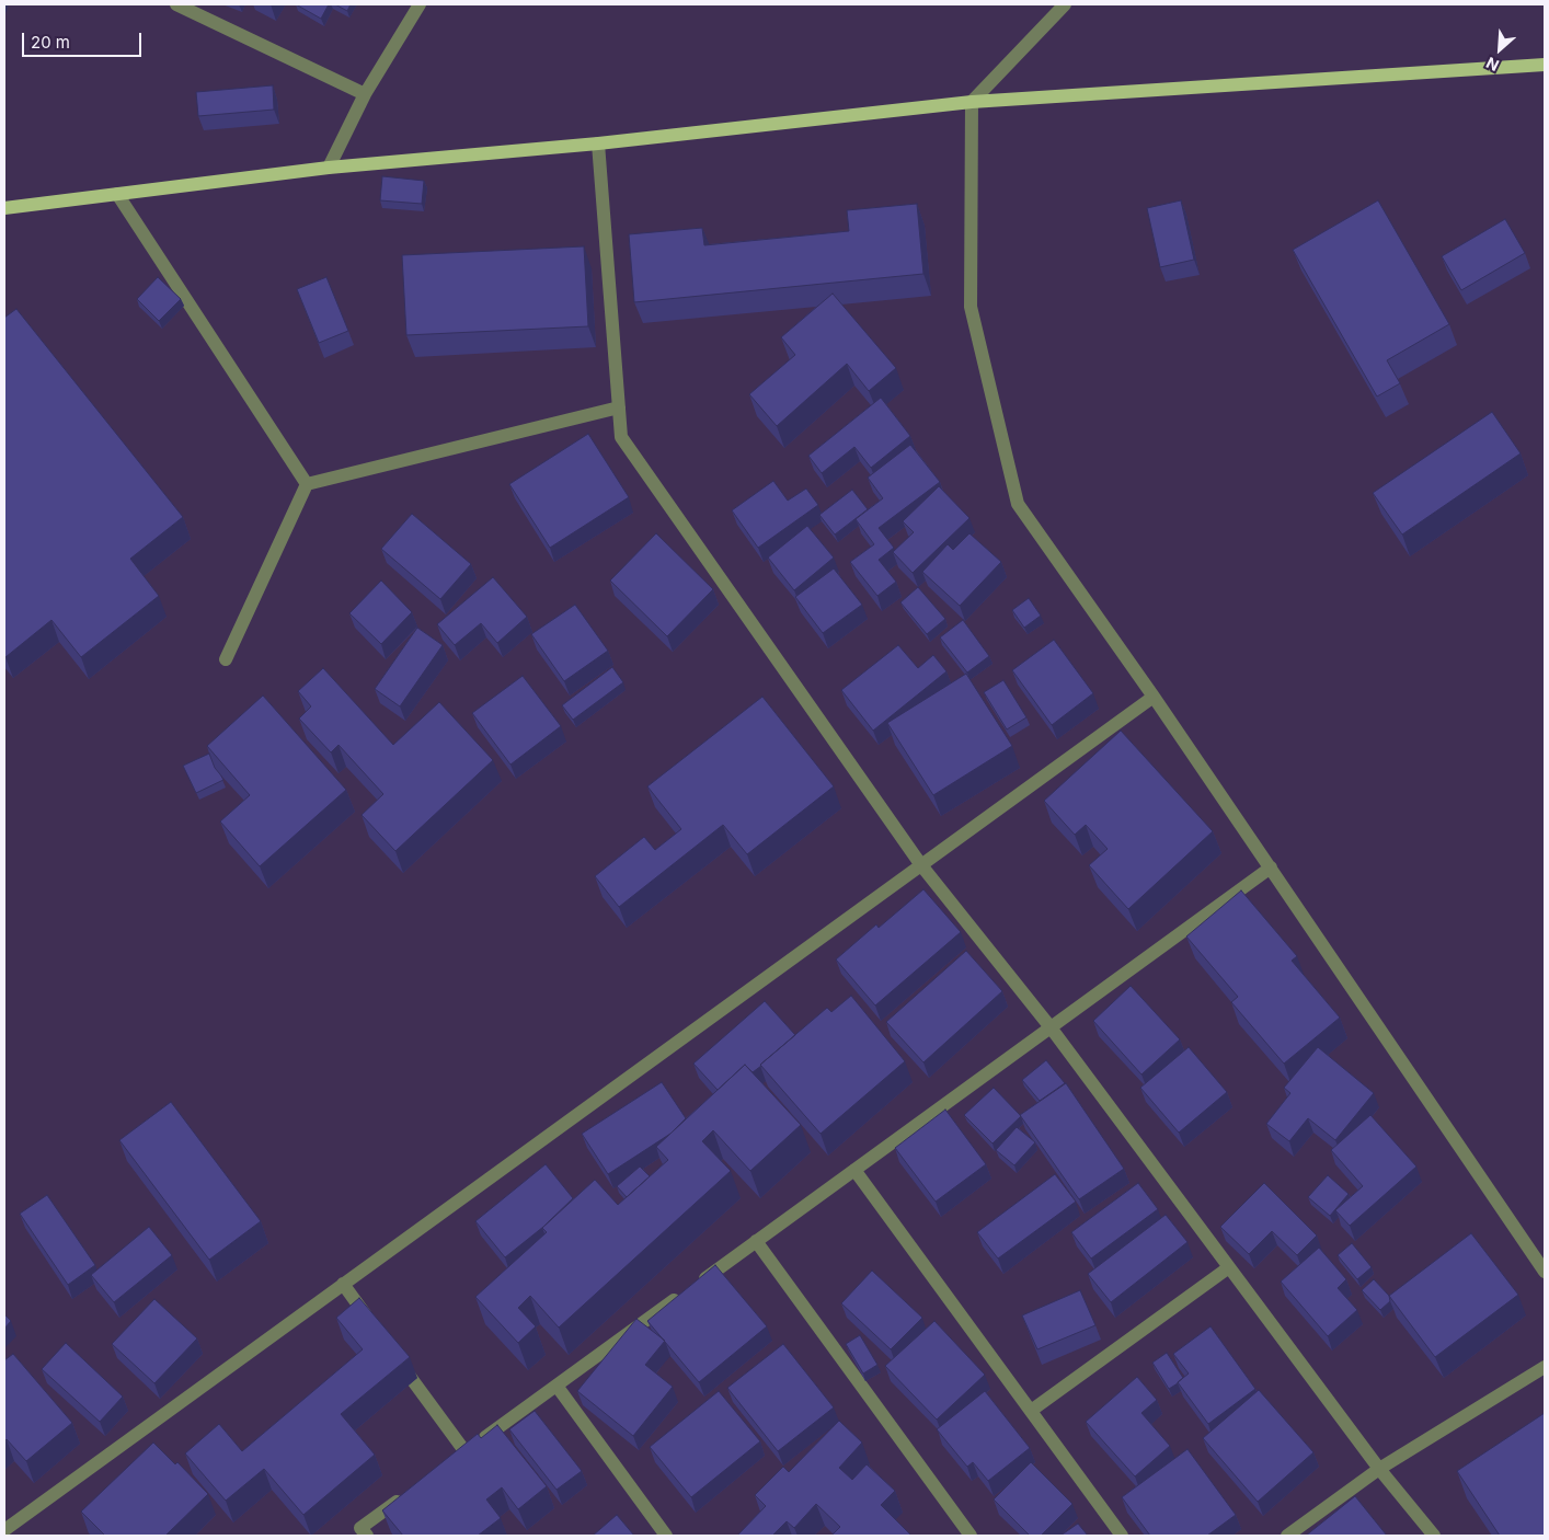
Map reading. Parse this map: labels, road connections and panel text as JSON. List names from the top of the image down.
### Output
{
  "scale_bar": "20 m",
  "north": "bottom left"
}
